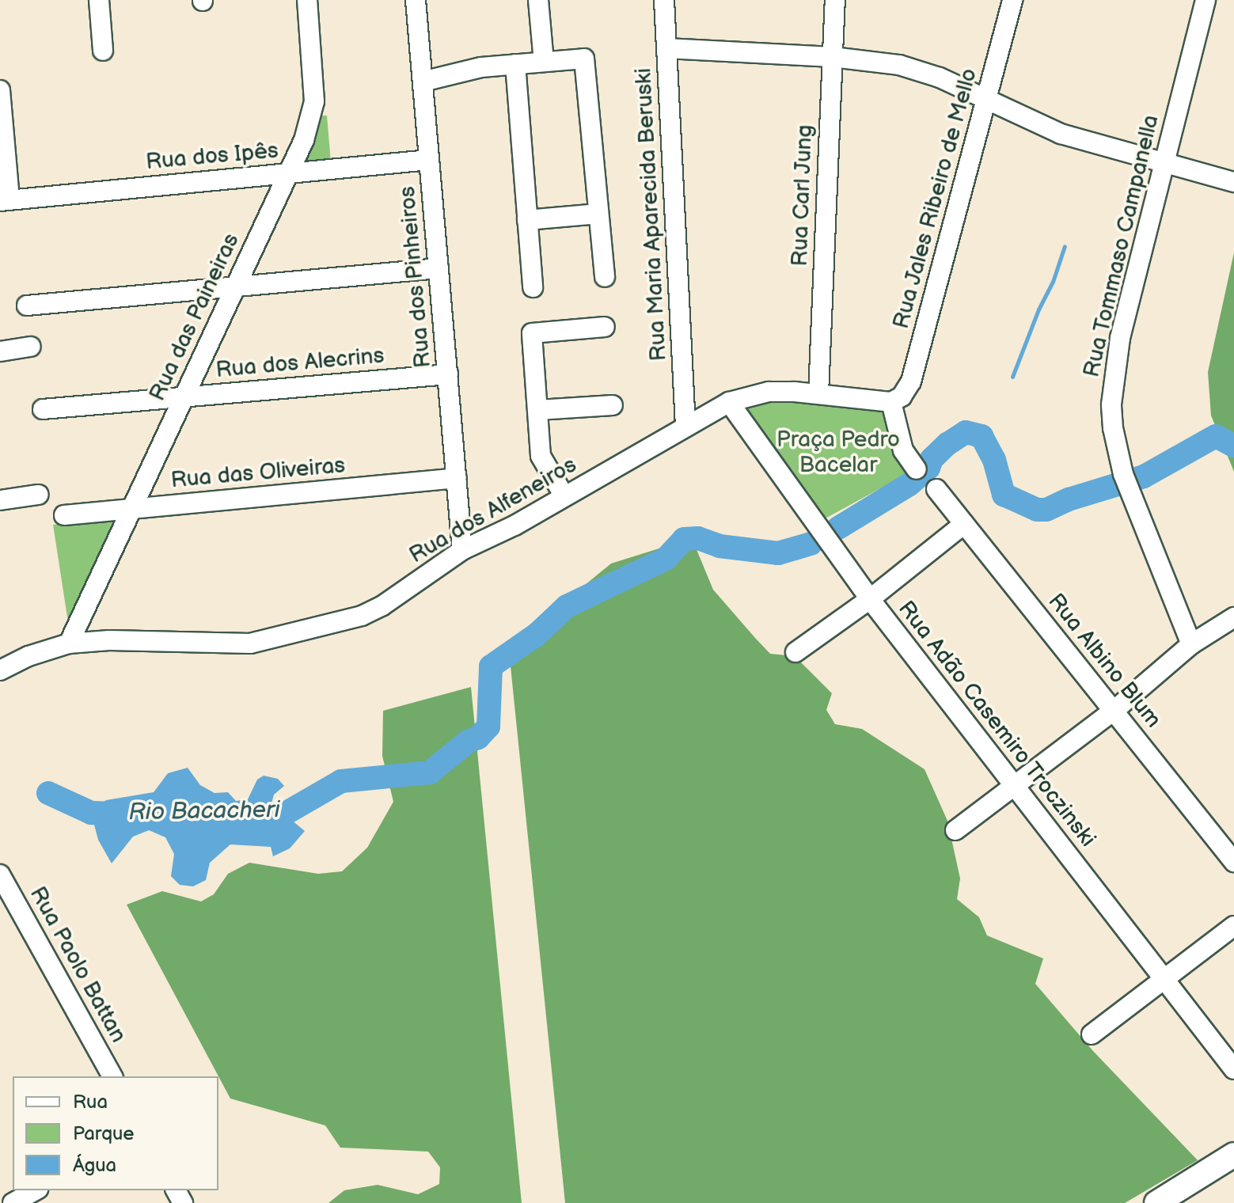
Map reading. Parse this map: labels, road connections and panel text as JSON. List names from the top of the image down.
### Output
{
  "streets": {
    "street": [
      "Rua dos Ipês",
      "Rua Carl Jung",
      "Rua Jales Ribeiro de Mello",
      "Rua Maria Aparecida Beruski",
      "Rua Tommaso Campanella",
      "Rua dos Pinheiros",
      "Rua das Paineiras",
      "Rua dos Alecrins",
      "Rua das Oliveiras",
      "Rua dos Alfeneiros",
      "Rua Albino Blum",
      "Rua Adão Casemiro Troczinski",
      "Rua Paolo Battan"
    ]
  },
  "crossings": [
    ["Rua dos Ipês", "Rua dos Pinheiros"],
    ["Rua dos Ipês", "Rua das Paineiras"],
    ["Rua Carl Jung", "Rua dos Alfeneiros"],
    ["Rua Jales Ribeiro de Mello", "Rua dos Alfeneiros"],
    ["Rua Maria Aparecida Beruski", "Rua dos Alfeneiros"],
    ["Rua dos Pinheiros", "Rua dos Alecrins"],
    ["Rua dos Pinheiros", "Rua das Oliveiras"],
    ["Rua dos Pinheiros", "Rua dos Alfeneiros"],
    ["Rua das Paineiras", "Rua dos Alecrins"],
    ["Rua das Paineiras", "Rua das Oliveiras"],
    ["Rua das Paineiras", "Rua dos Alfeneiros"],
    ["Rua dos Alfeneiros", "Rua Adão Casemiro Troczinski"]
  ],
  "water": ["Rio Bacacheri"],
  "parks": ["Praça Pedro Bacelar"],
  "legend": ["Rua", "Parque", "Água"]
}
